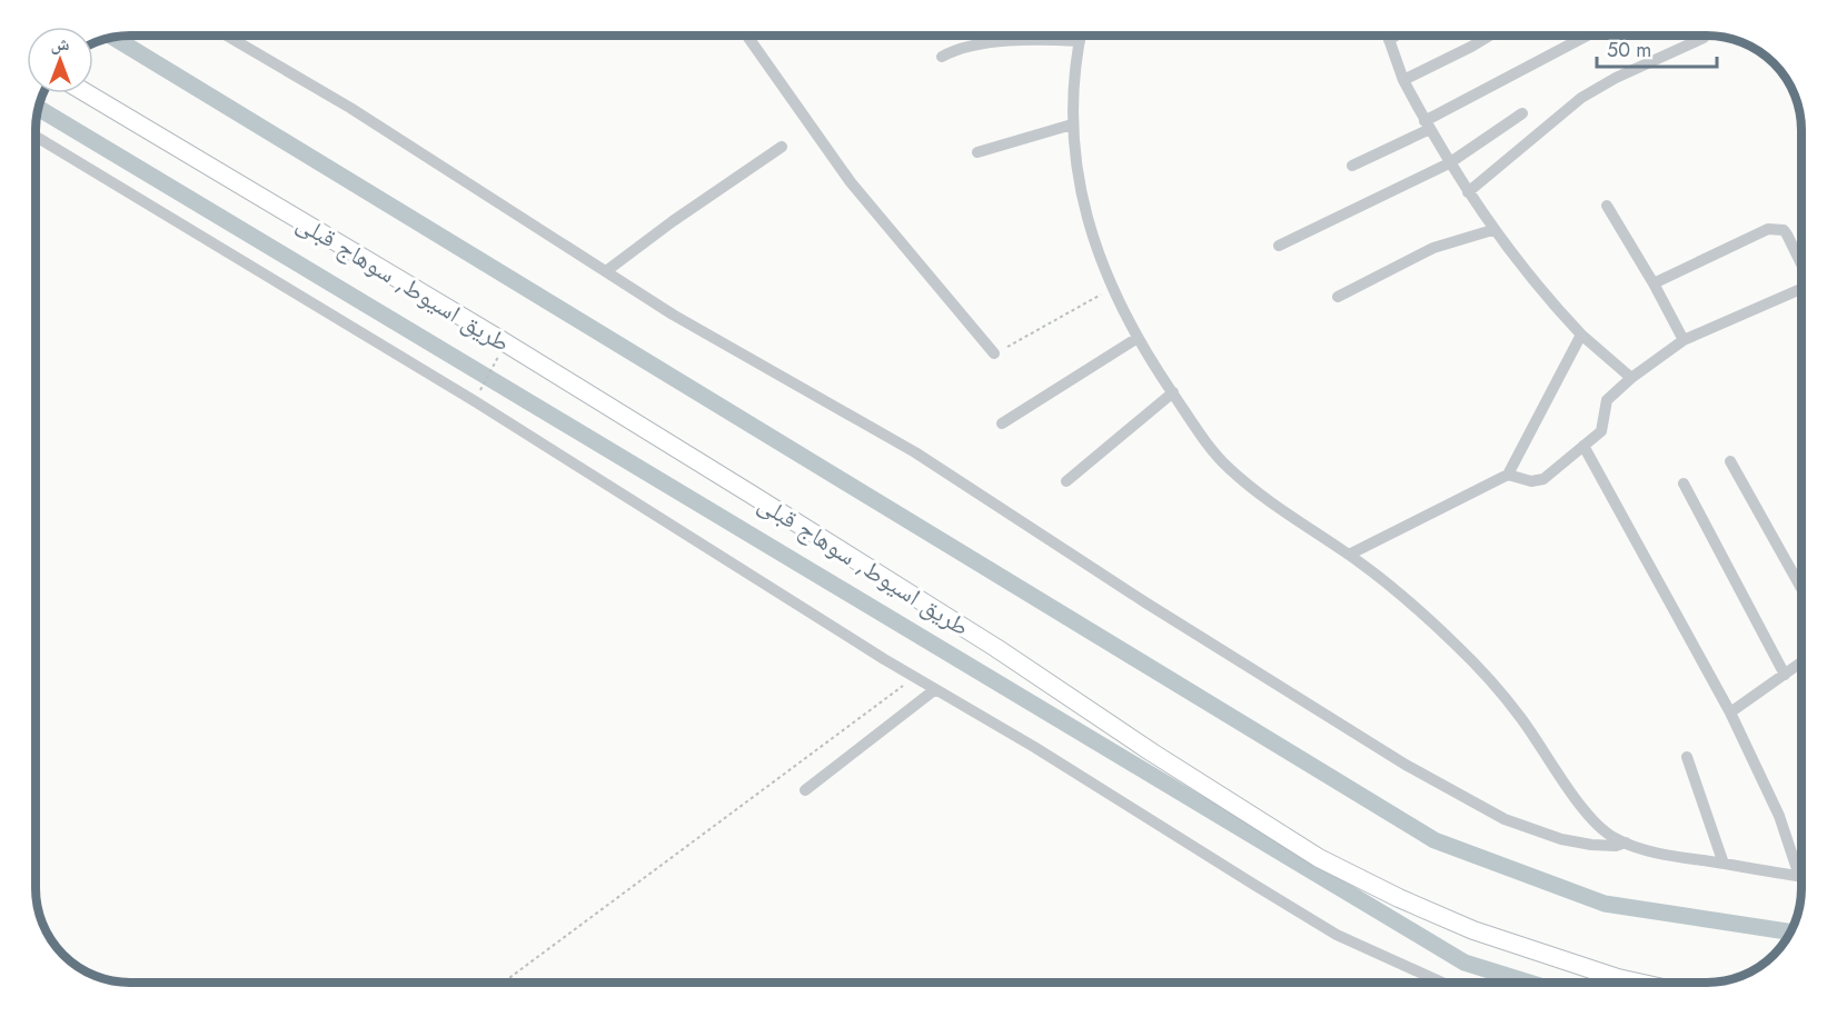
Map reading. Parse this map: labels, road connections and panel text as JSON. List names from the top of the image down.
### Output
{
  "streets": {
    "main road": ["طريق اسيوط, سوهاج قبلى"]
  },
  "scale_bar": "50 m",
  "north": "top"
}
